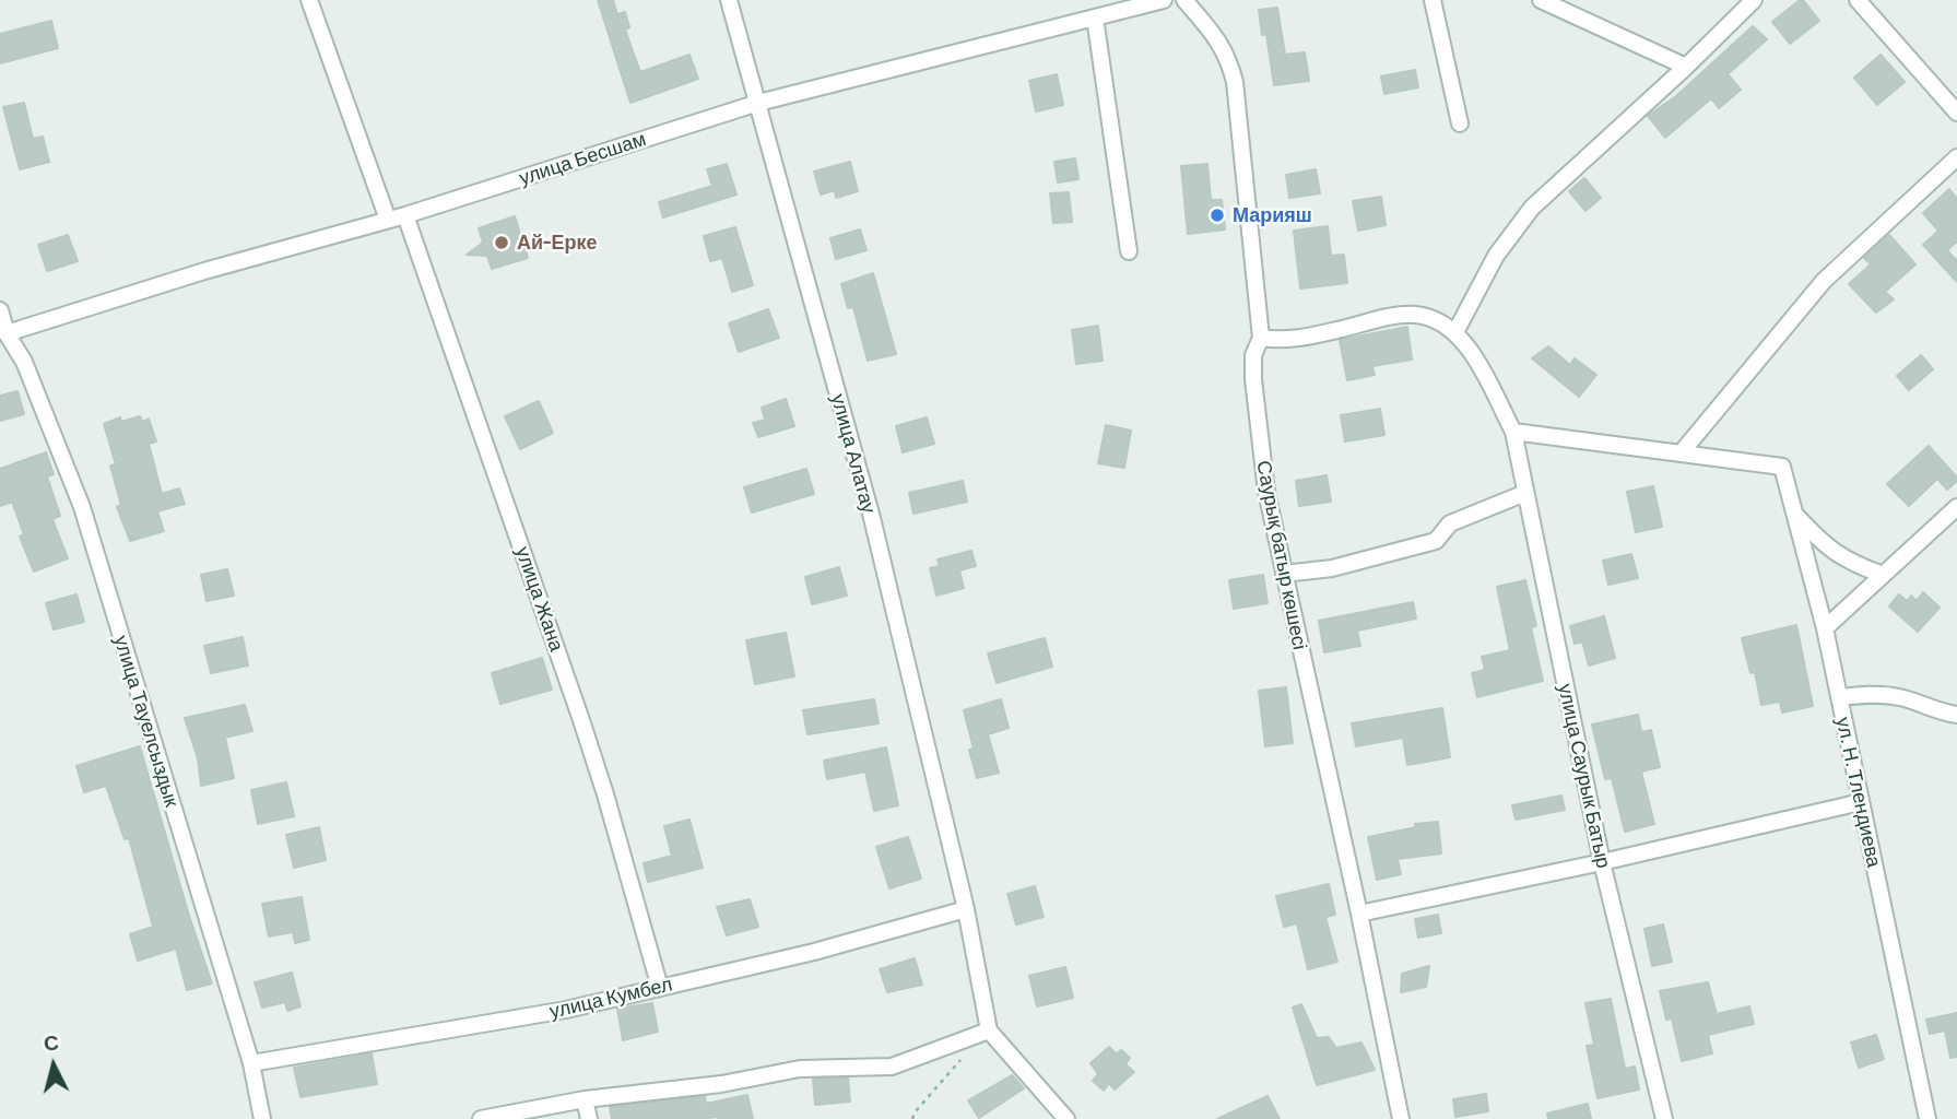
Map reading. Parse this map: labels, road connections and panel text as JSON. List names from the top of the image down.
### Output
{
  "streets": {
    "street": [
      "улица Бесшам",
      "улица Алатау",
      "Саурық батыр көшесі",
      "улица Жана",
      "улица Тауелсыздык",
      "улица Саурык Батыр",
      "ул. Н. Тлендиева",
      "улица Кумбел"
    ]
  },
  "crossings": [
    ["улица Бесшам", "улица Алатау"],
    ["улица Бесшам", "улица Жана"],
    ["улица Бесшам", "улица Тауелсыздык"],
    ["улица Алатау", "улица Кумбел"],
    ["улица Жана", "улица Кумбел"],
    ["улица Тауелсыздык", "улица Кумбел"]
  ],
  "places": ["Марияш", "Ай-Ерке"],
  "north": "top"
}
